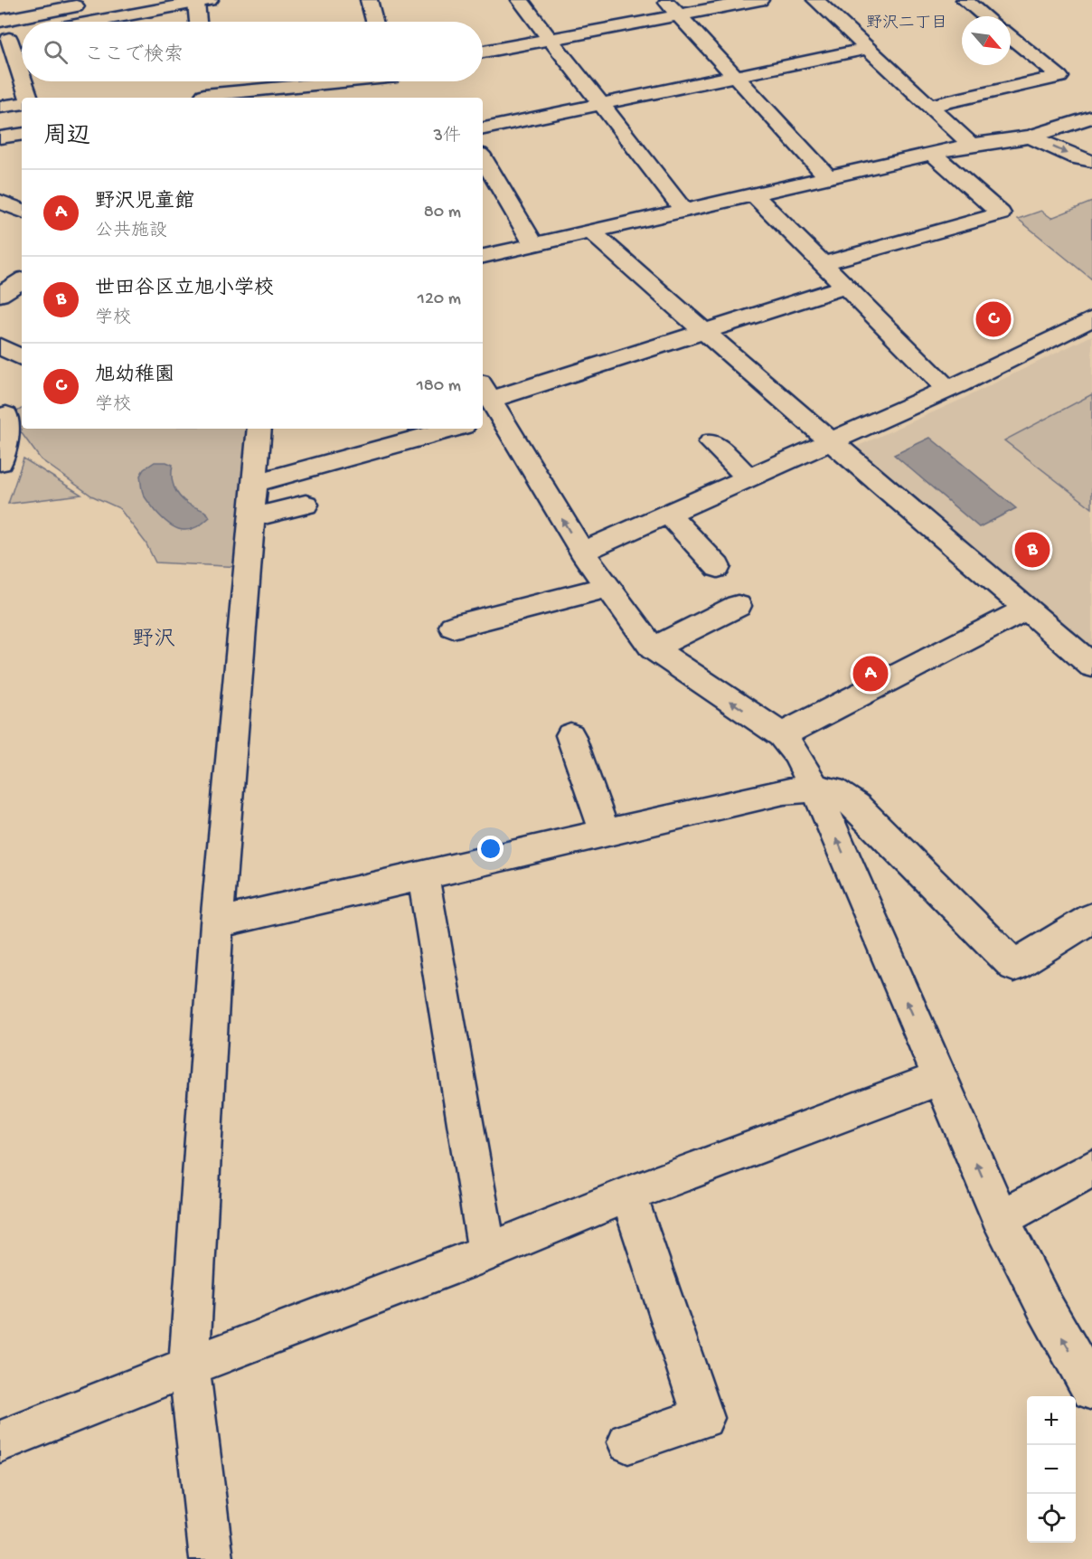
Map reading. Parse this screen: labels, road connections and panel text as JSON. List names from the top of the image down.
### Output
{
  "districts": ["野沢二丁目", "野沢"],
  "north": "bottom right",
  "page": {
    "search": "ここで検索",
    "heading": ["周辺", "3件"],
    "list": [
      {
        "mark": "A",
        "name": "野沢児童館",
        "note": "公共施設",
        "value": "80 m"
      },
      {
        "mark": "B",
        "name": "世田谷区立旭小学校",
        "note": "学校",
        "value": "120 m"
      },
      {
        "mark": "C",
        "name": "旭幼稚園",
        "note": "学校",
        "value": "180 m"
      }
    ],
    "pins": ["C", "B", "A"],
    "map_buttons": ["+", "−"]
  }
}
